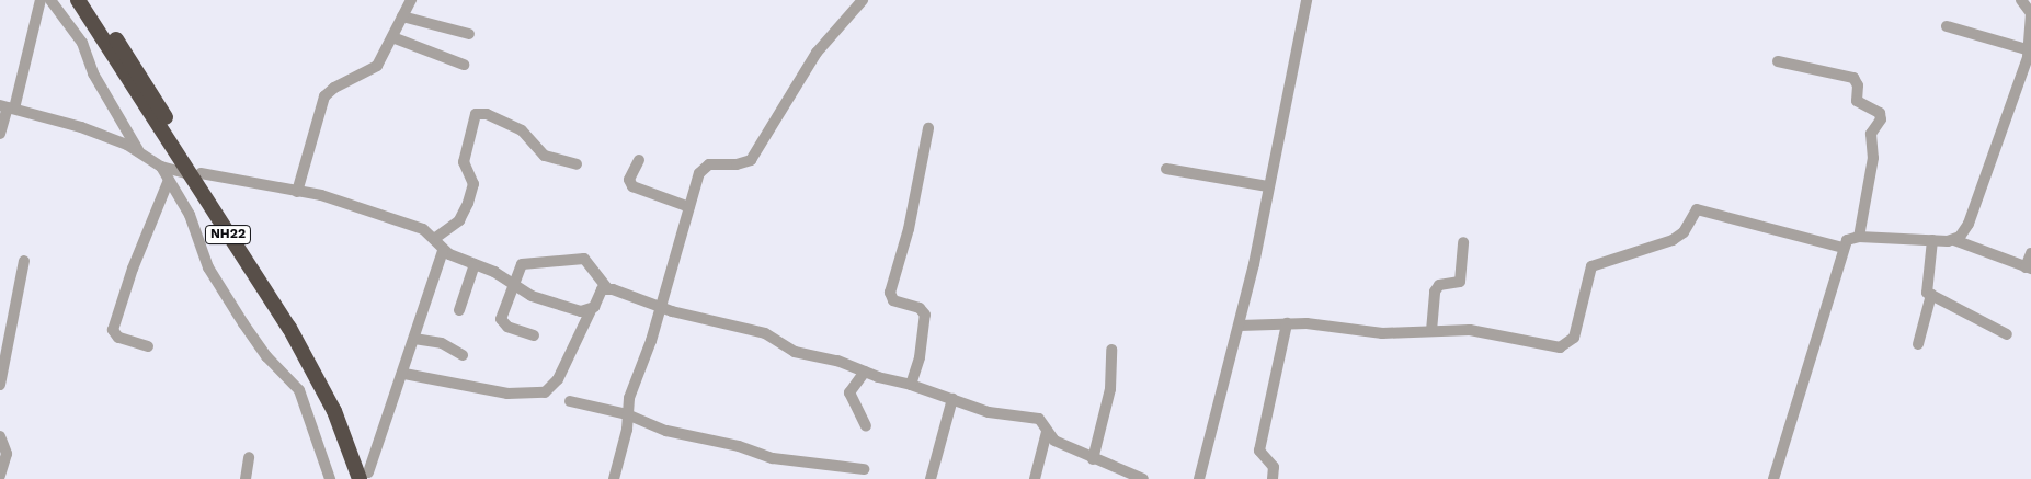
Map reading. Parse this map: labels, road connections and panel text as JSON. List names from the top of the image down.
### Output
{
  "streets": {
    "highway": ["NH22"]
  }
}
